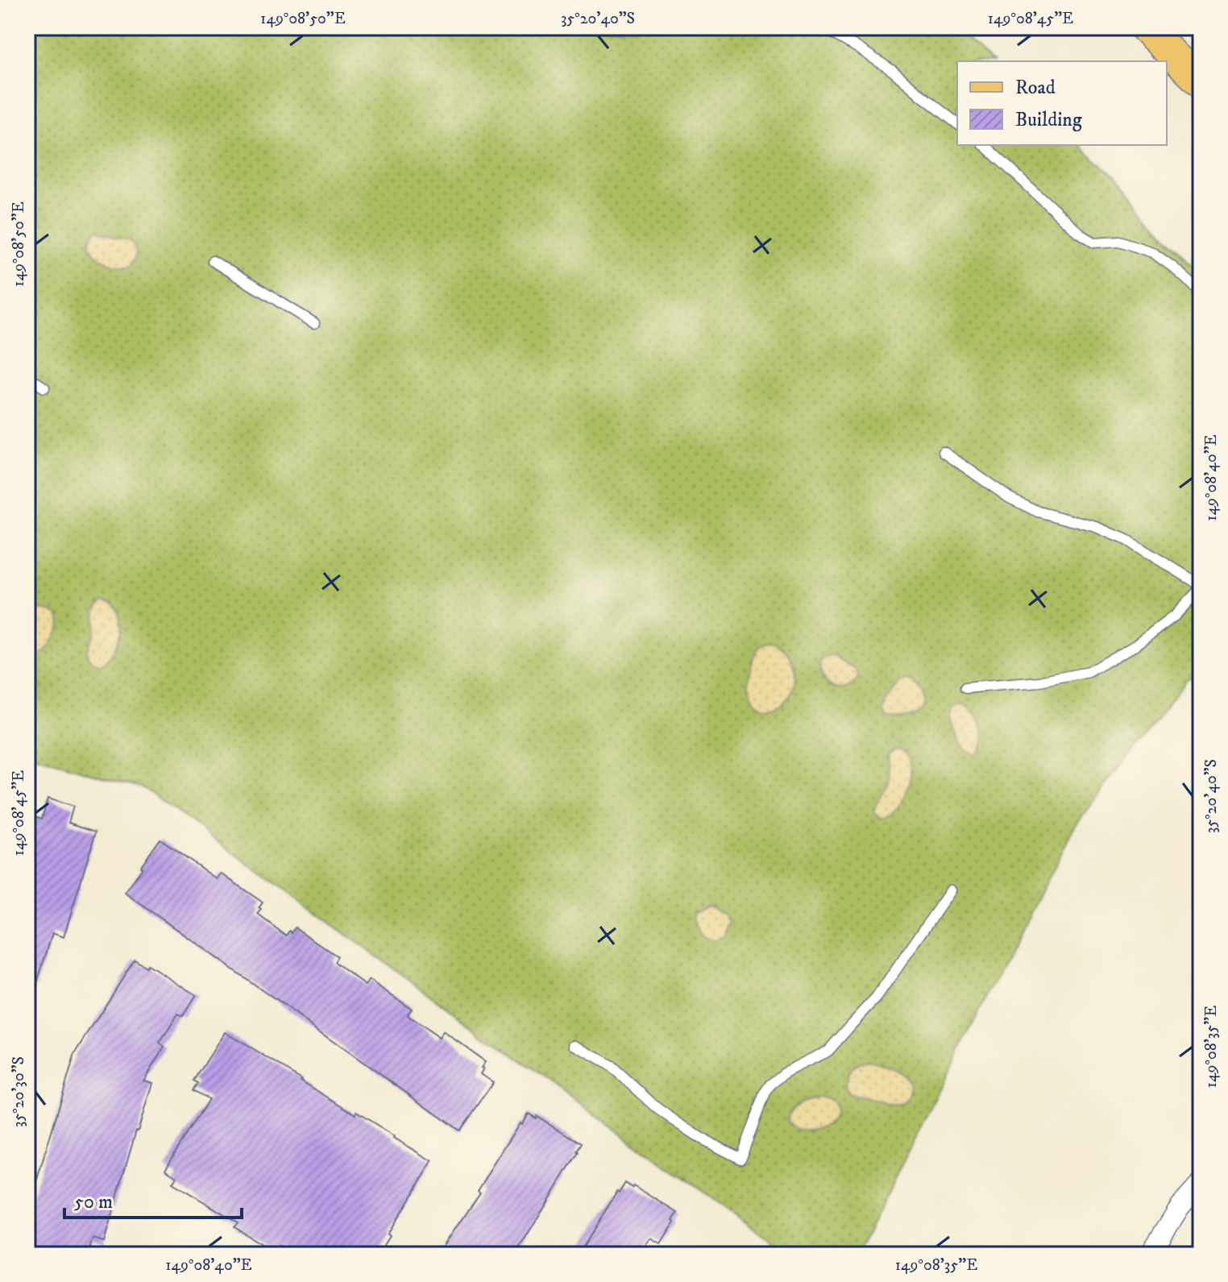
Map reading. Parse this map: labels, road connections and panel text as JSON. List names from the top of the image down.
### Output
{
  "legend": ["Road", "Building"],
  "scale_bar": "50 m",
  "coordinates": [
    "149°08'50\"E",
    "35°20'40\"S",
    "149°08'45\"E",
    "149°08'40\"E",
    "149°08'35\"E",
    "35°20'30\"S"
  ]
}
